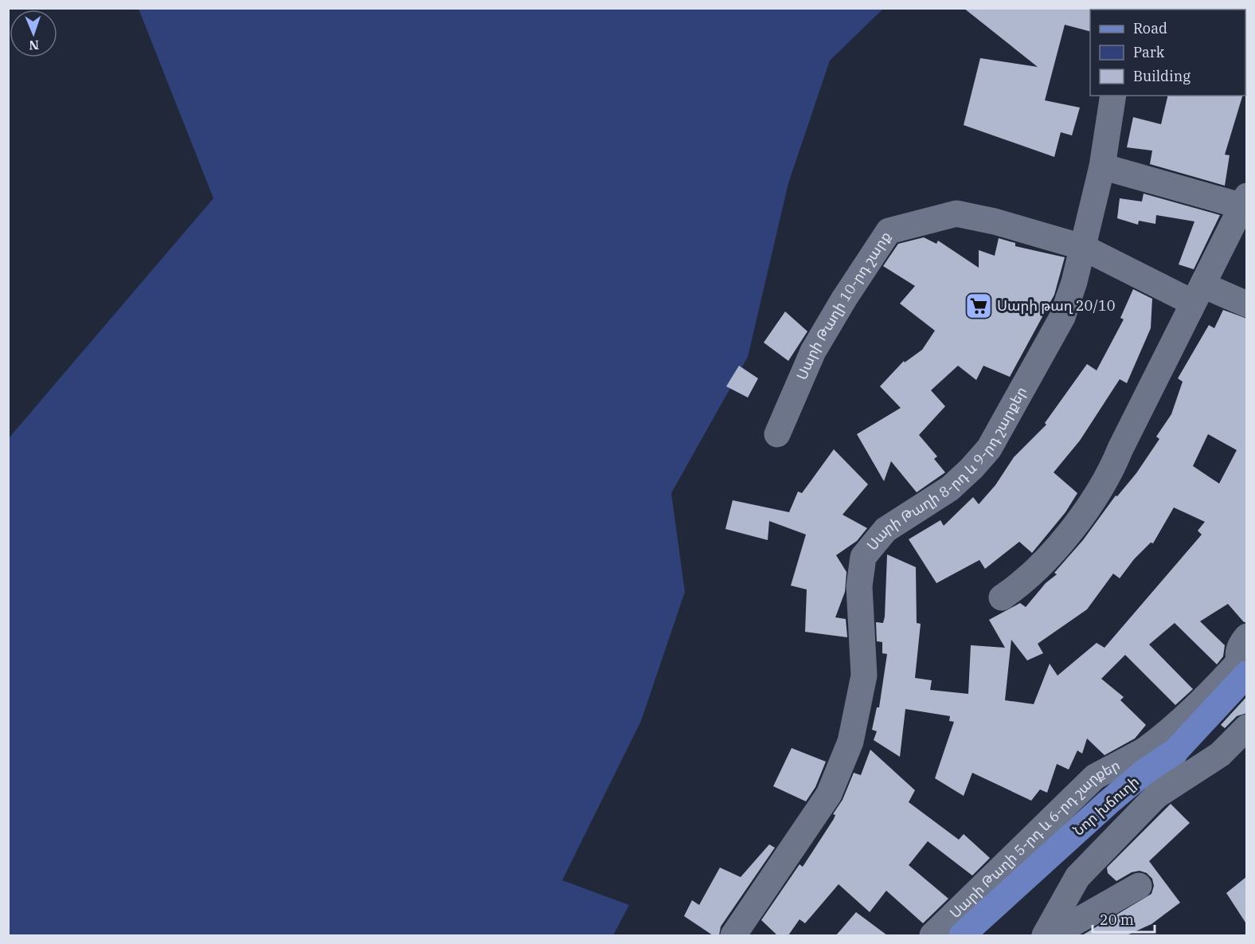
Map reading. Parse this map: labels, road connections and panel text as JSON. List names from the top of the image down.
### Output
{
  "streets": {
    "main road": ["Նոր խճուղի"],
    "street": ["Սարի Թաղի 10-րդ շարք", "Սարի Թաղի 8-րդ և 9-րդ շարքեր", "Սարի Թաղի 5-րդ և 6-րդ շարքեր"]
  },
  "crossings": [
    ["Սարի Թաղի 10-րդ շարք", "Սարի Թաղի 8-րդ և 9-րդ շարքեր"],
    ["Նոր խճուղի", "Սարի Թաղի 5-րդ և 6-րդ շարքեր"]
  ],
  "places": {
    "supermarket": ["Սարի թաղ 20/10"]
  },
  "legend": ["Road", "Park", "Building"],
  "scale_bar": "20 m",
  "north": "bottom"
}
